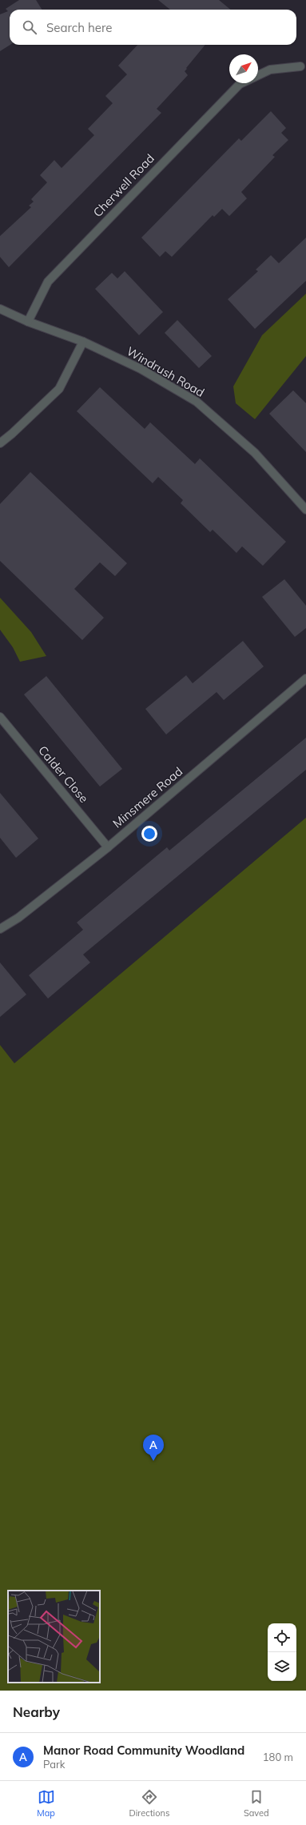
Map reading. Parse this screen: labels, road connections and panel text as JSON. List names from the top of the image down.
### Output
{
  "streets": {
    "street": [
      "Cherwell Road",
      "Windrush Road",
      "Calder Close",
      "Minsmere Road"
    ]
  },
  "crossings": [
    ["Cherwell Road", "Windrush Road"],
    ["Calder Close", "Minsmere Road"]
  ],
  "north": "top right",
  "page": {
    "search": "Search here",
    "pins": "A",
    "heading": "Nearby",
    "list": [
      {
        "mark": "A",
        "name": "Manor Road Community Woodland",
        "note": "Park",
        "value": "180 m"
      }
    ],
    "nav": ["Map", "Directions", "Saved"]
  }
}
